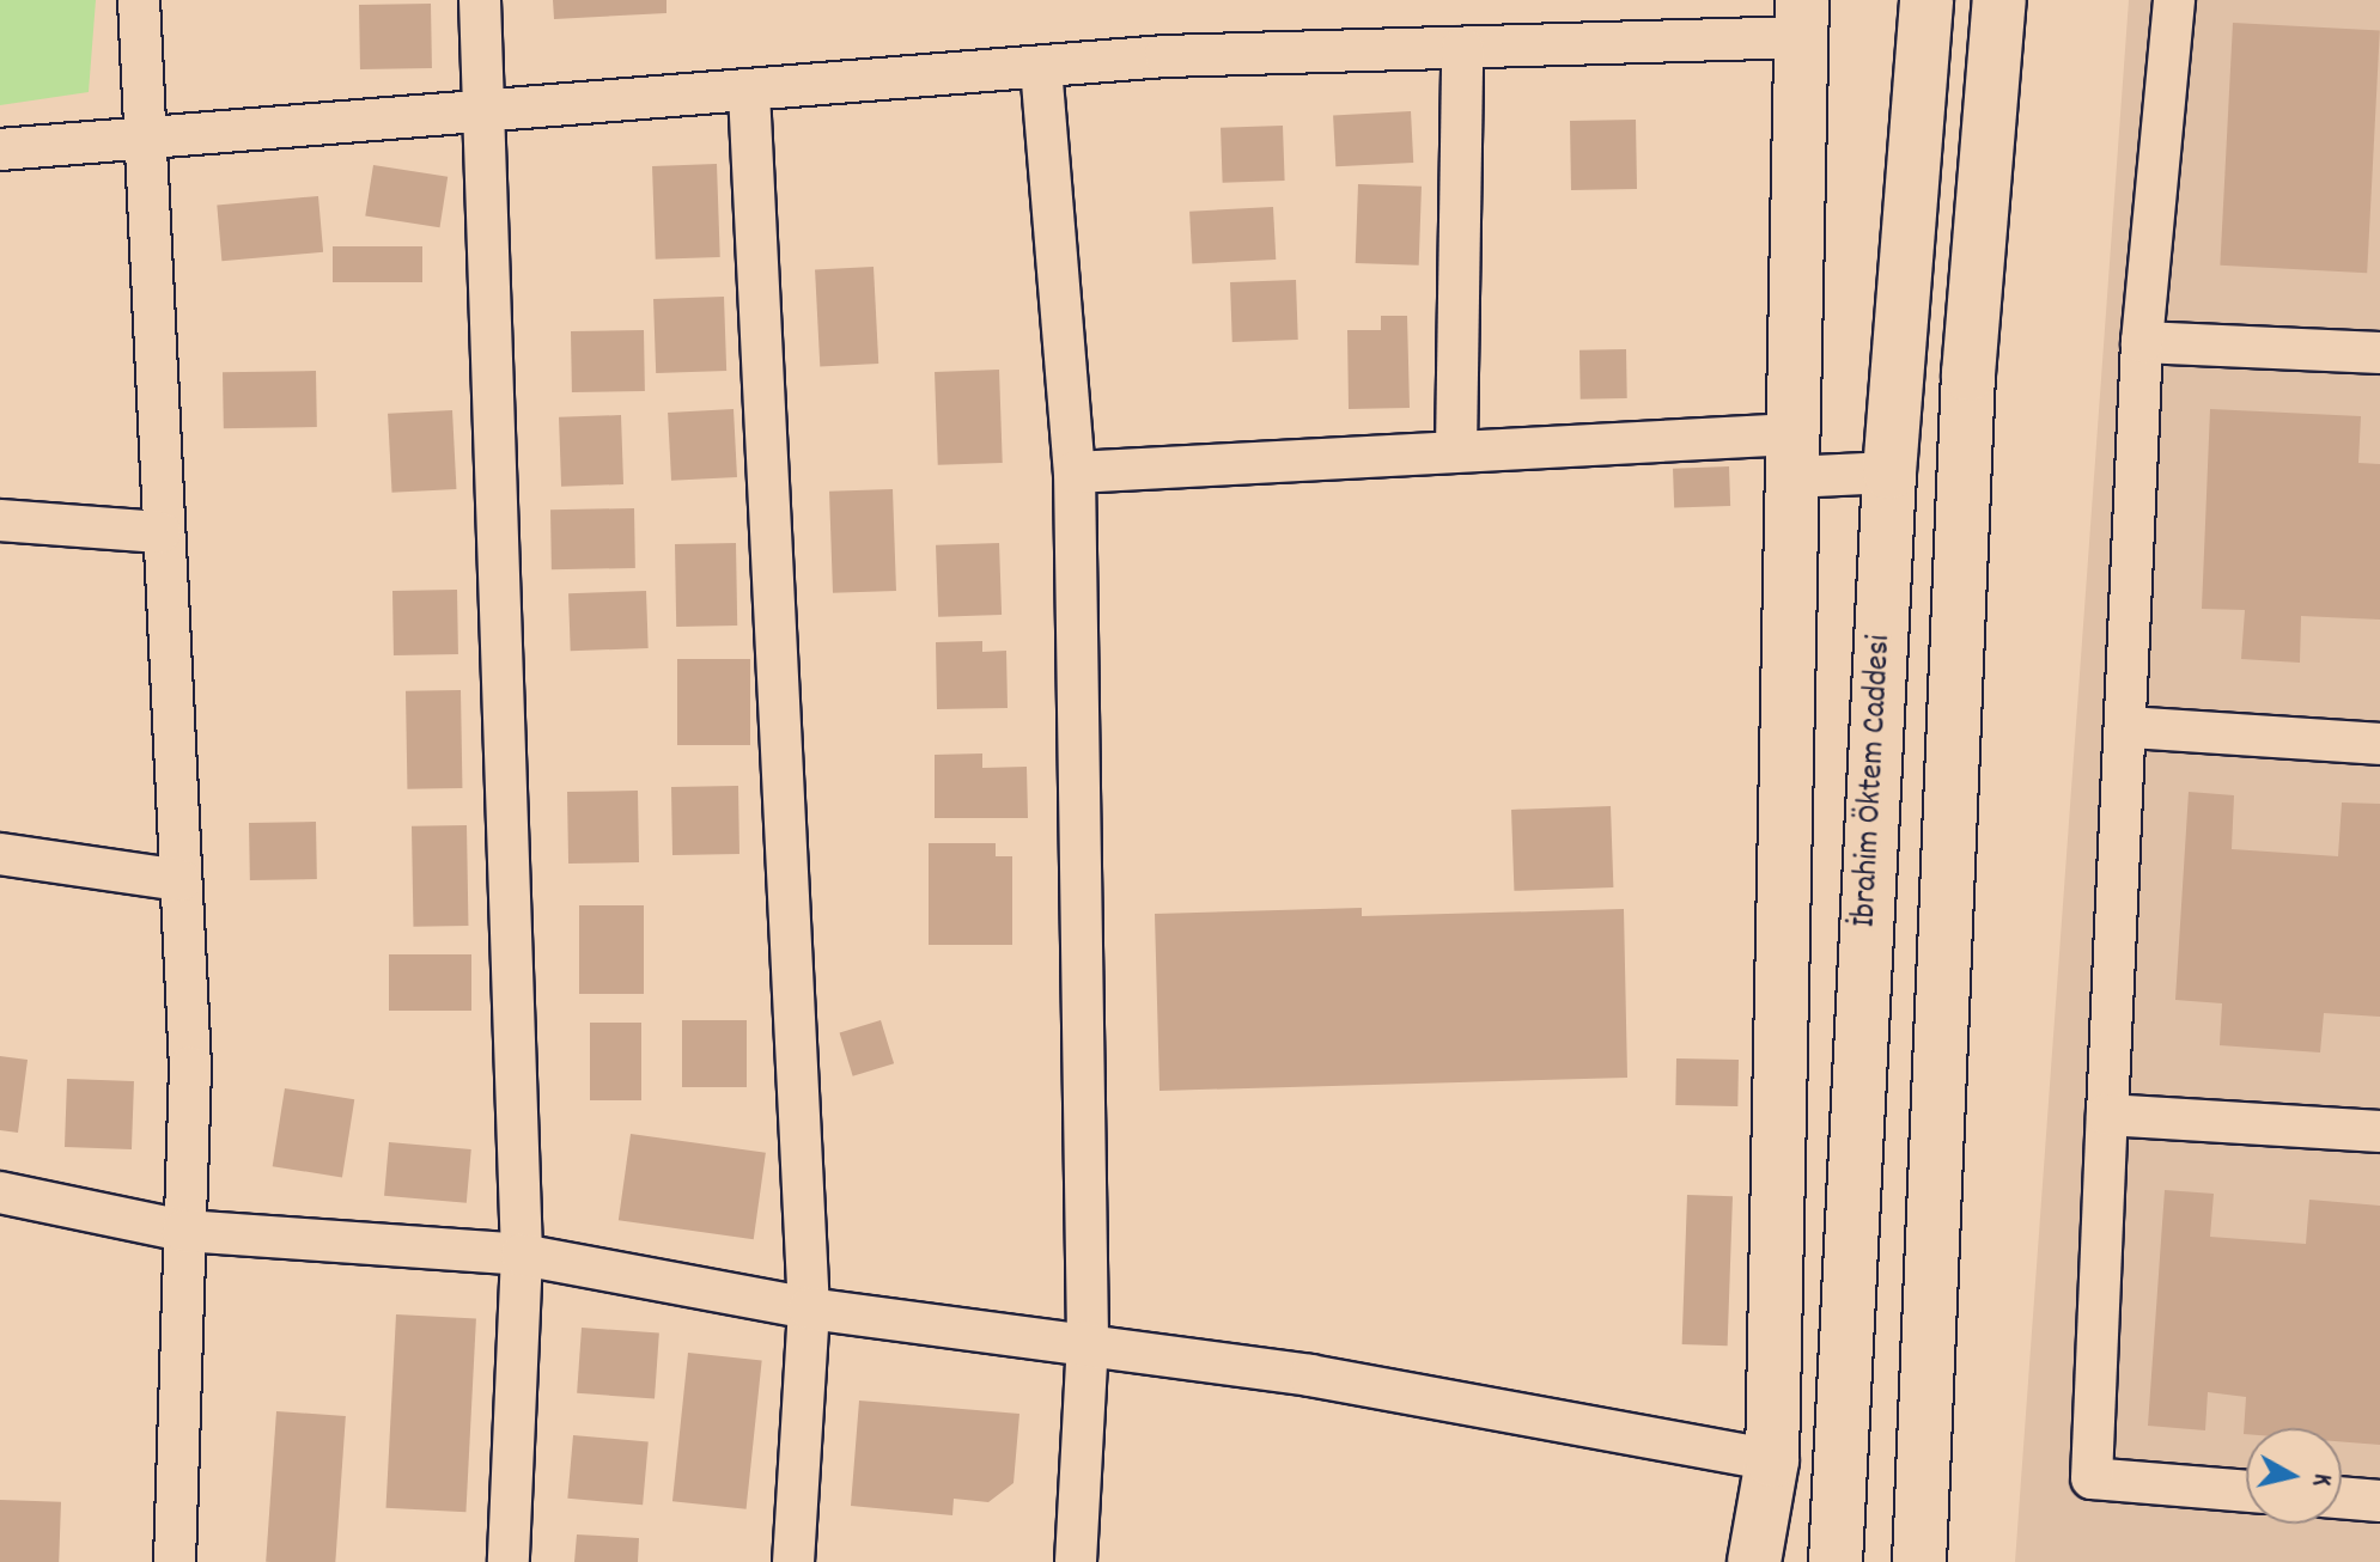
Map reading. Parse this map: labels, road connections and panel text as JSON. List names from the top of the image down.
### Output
{
  "streets": {
    "main road": ["İbrahim Öktem Caddesi"]
  },
  "north": "right"
}
